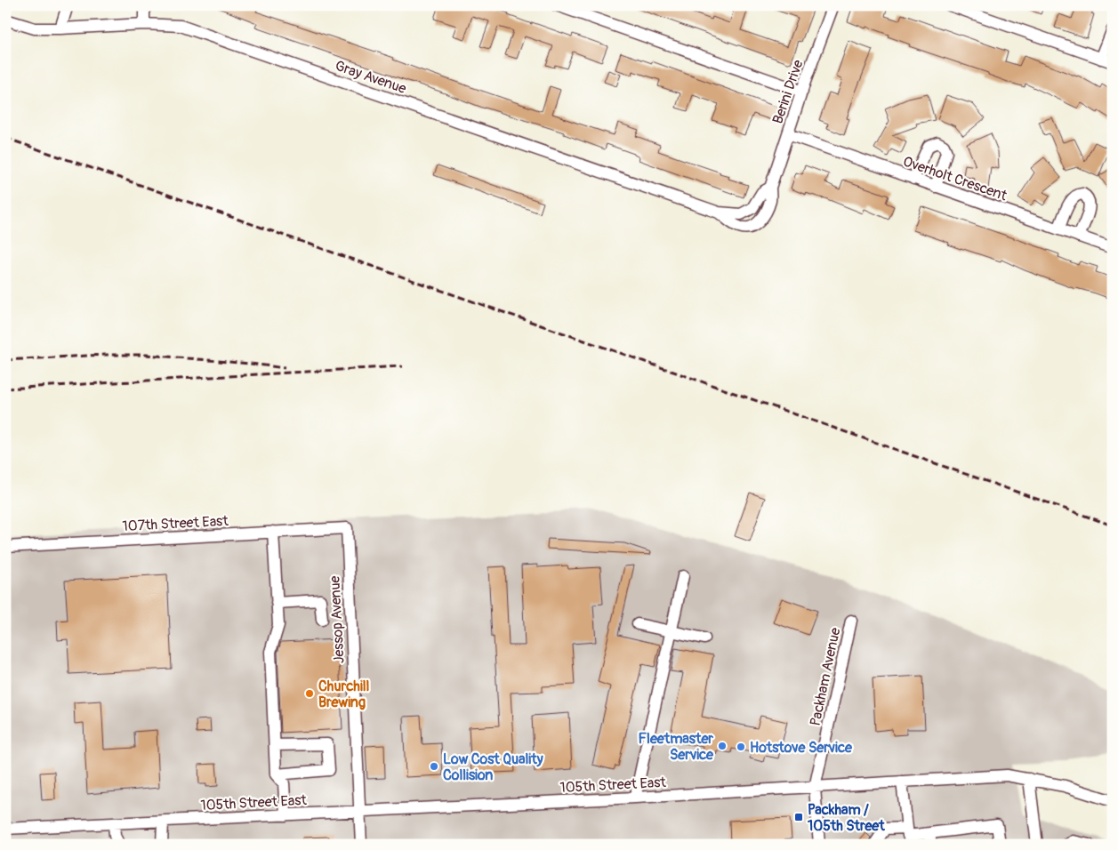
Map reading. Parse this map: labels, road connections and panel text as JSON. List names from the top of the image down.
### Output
{
  "streets": {
    "street": [
      "Gray Avenue",
      "Berini Drive",
      "Overholt Crescent",
      "107th Street East",
      "Jessop Avenue",
      "Packham Avenue",
      "105th Street East"
    ]
  },
  "crossings": [
    ["Gray Avenue", "Berini Drive"],
    ["Berini Drive", "Overholt Crescent"],
    ["107th Street East", "Jessop Avenue"],
    ["Jessop Avenue", "105th Street East"],
    ["Packham Avenue", "105th Street East"]
  ],
  "places": {
    "other": [
      "Churchill Brewing",
      "Fleetmaster Service",
      "Hotstove Service",
      "Low Cost Quality Collision"
    ],
    "transit": ["Packham / 105th Street"]
  }
}
